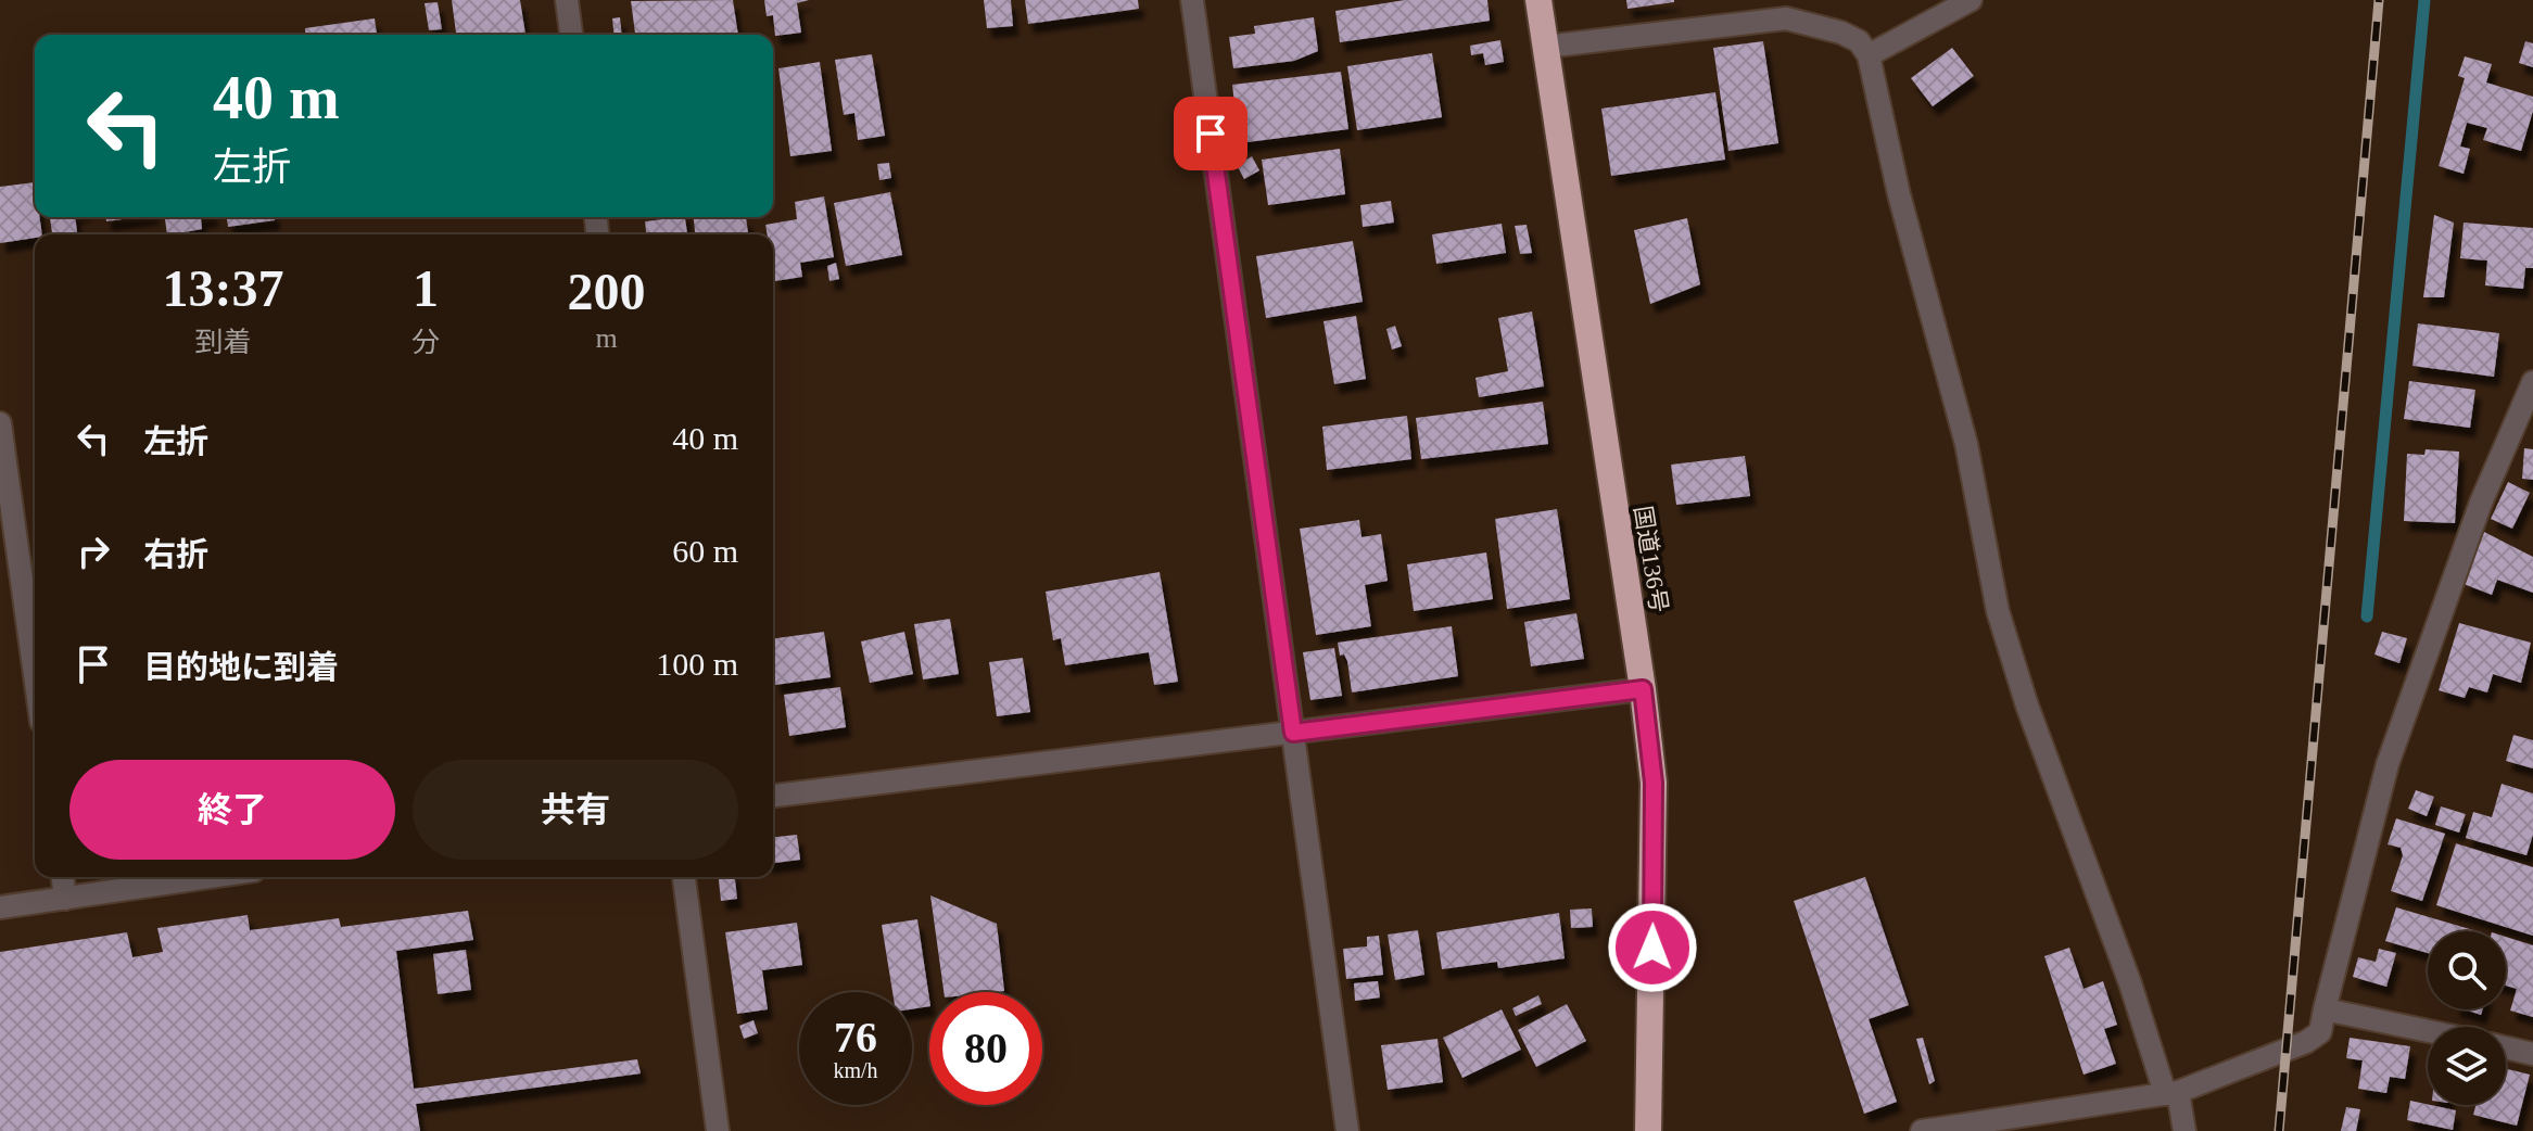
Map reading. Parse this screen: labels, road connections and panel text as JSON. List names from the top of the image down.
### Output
{
  "streets": {
    "highway": ["国道136号"]
  },
  "page": {
    "turn": ["40 m", "左折"],
    "eta": [
      "13:37",
      "到着",
      "1",
      "分",
      "200",
      "m"
    ],
    "list": [
      {
        "name": "左折",
        "value": "40 m"
      },
      {
        "name": "右折",
        "value": "60 m"
      },
      {
        "name": "目的地に到着",
        "value": "100 m"
      }
    ],
    "buttons": ["終了", "共有"],
    "speed": "76 km/h",
    "limit": "80"
  }
}
